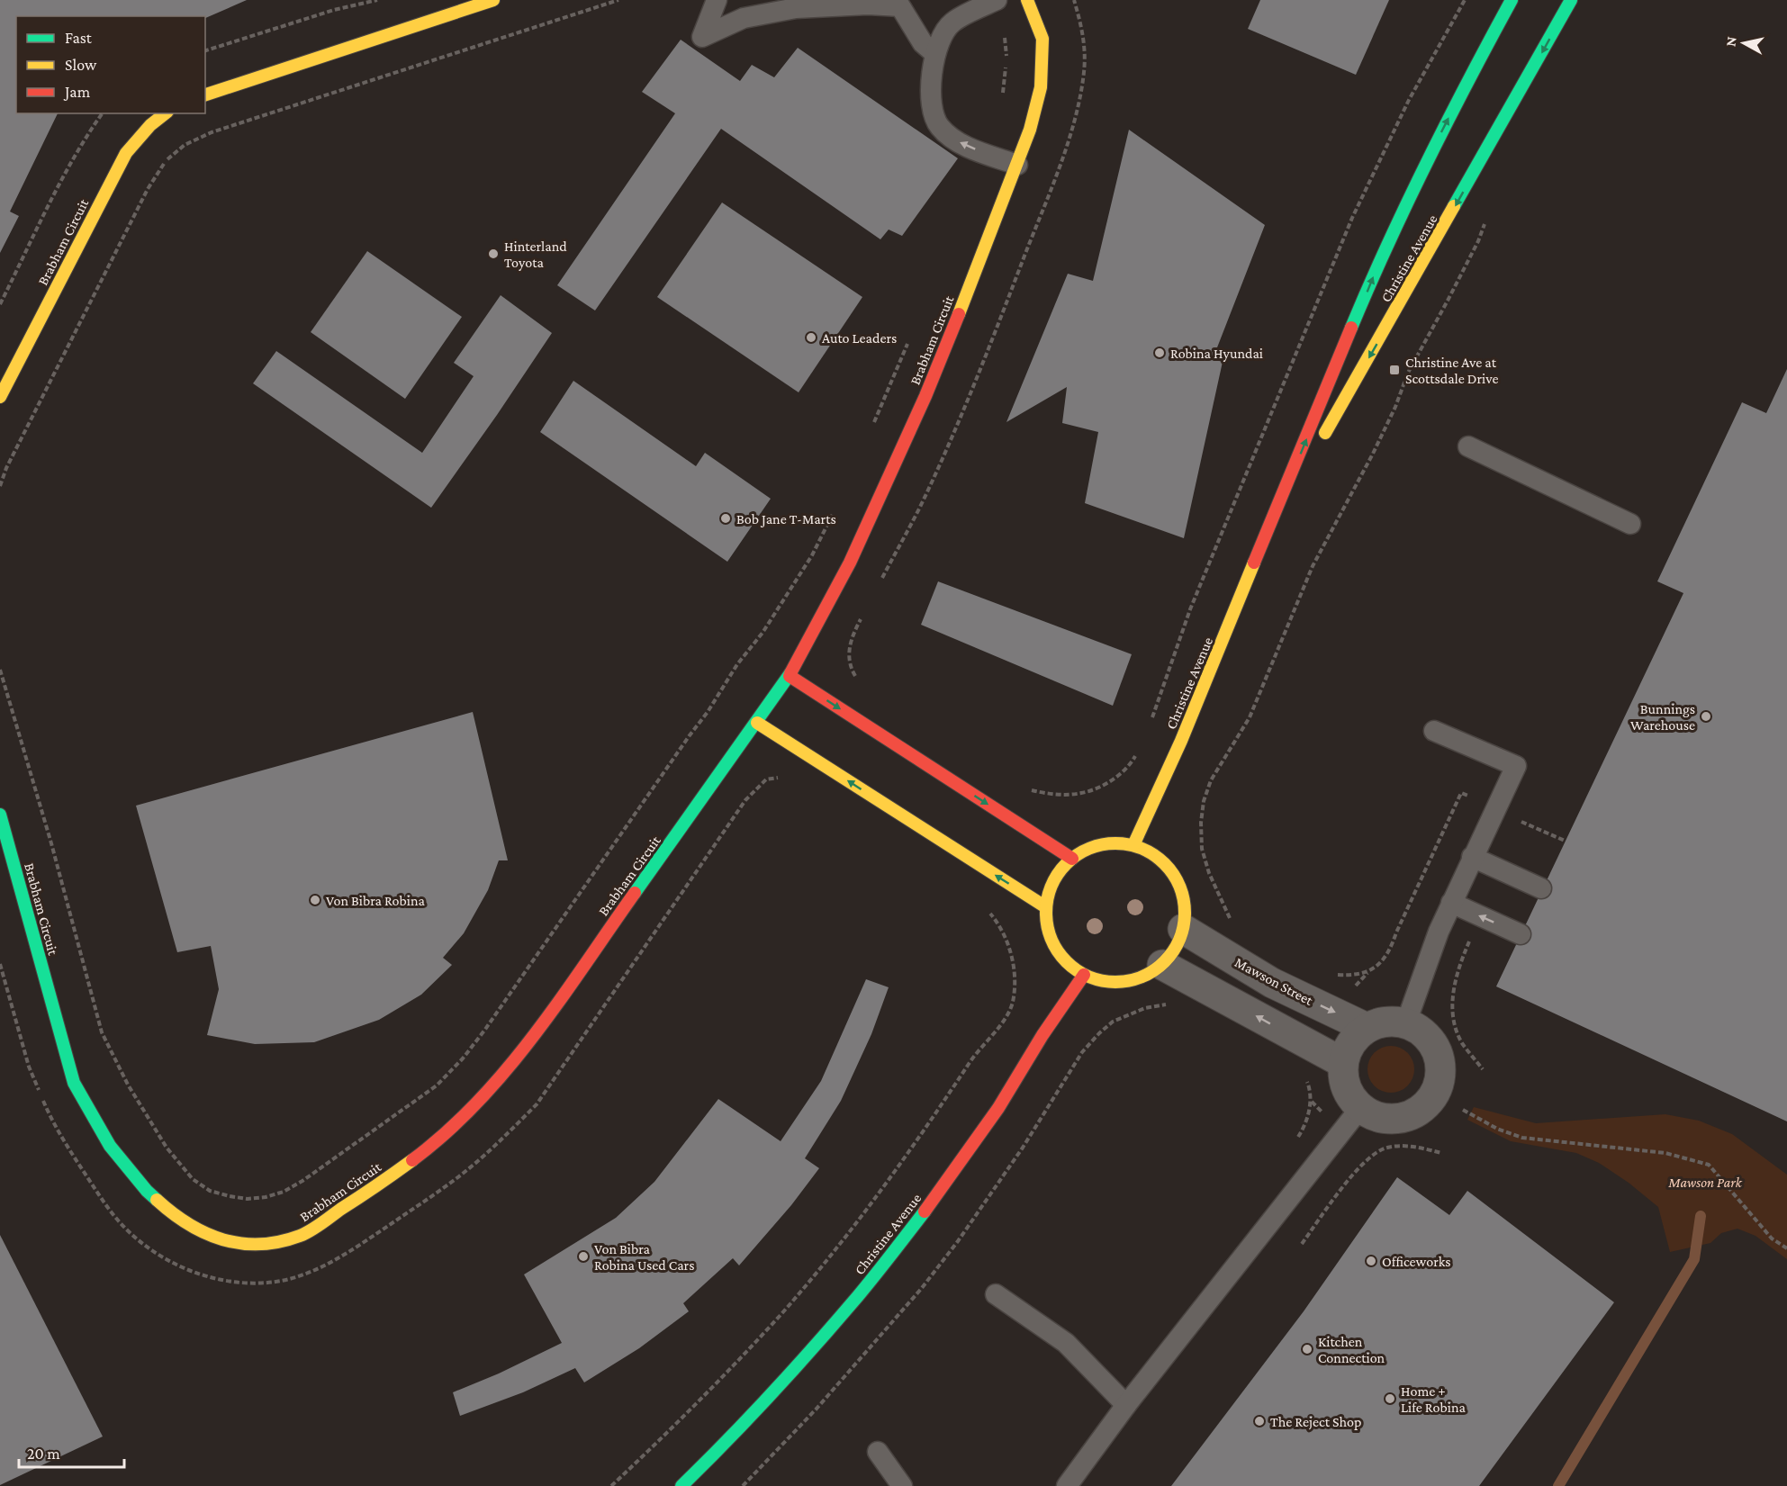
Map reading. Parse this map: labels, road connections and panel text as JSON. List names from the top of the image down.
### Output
{
  "streets": {
    "street": ["Brabham Circuit", "Christine Avenue", "Mawson Street"]
  },
  "crossings": [
    ["Christine Avenue", "Mawson Street"]
  ],
  "parks": ["Mawson Park"],
  "places": {
    "other": [
      "Hinterland Toyota",
      "Auto Leaders",
      "Robina Hyundai",
      "Bob Jane T-Marts",
      "Bunnings Warehouse",
      "Von Bibra Robina",
      "Von Bibra Robina Used Cars",
      "Officeworks",
      "Kitchen Connection",
      "Home + Life Robina",
      "The Reject Shop"
    ],
    "transit": ["Christine Ave at Scottsdale Drive"]
  },
  "legend": ["Fast", "Slow", "Jam"],
  "scale_bar": "20 m",
  "north": "left"
}
